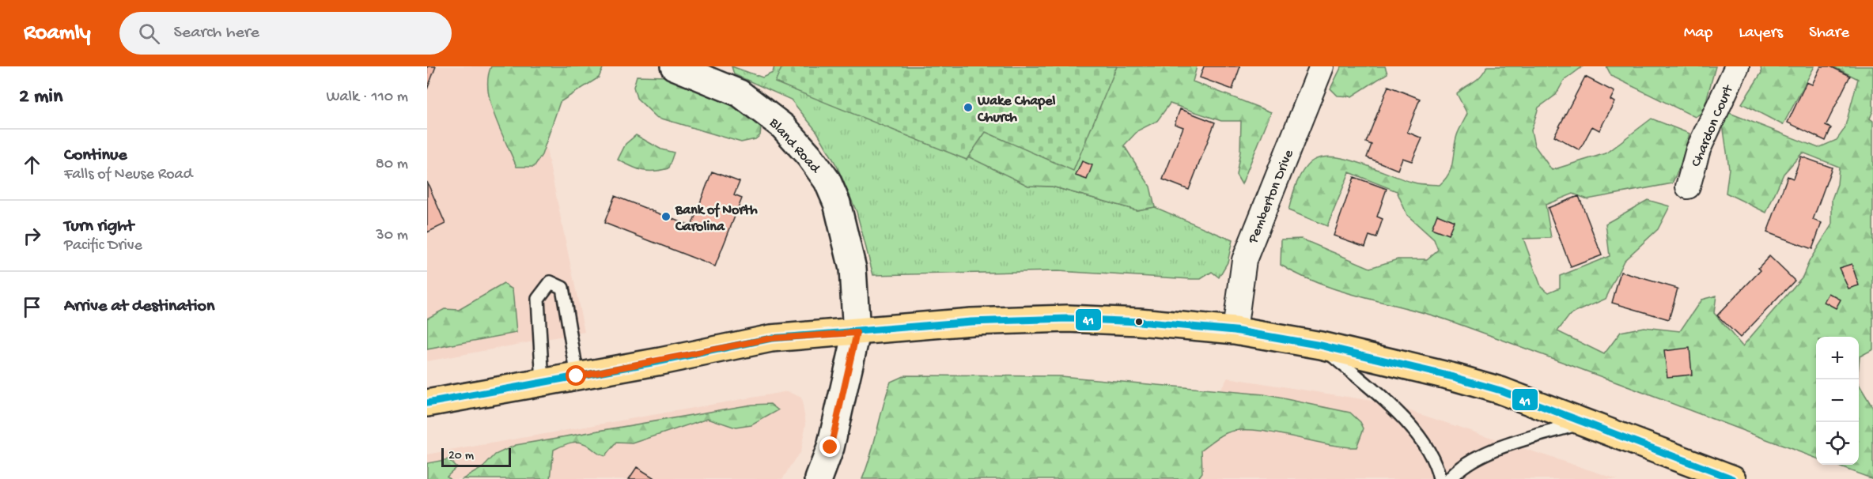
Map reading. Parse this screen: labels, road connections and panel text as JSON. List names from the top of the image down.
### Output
{
  "streets": {
    "street": ["Chardon Court", "Bland Road", "Pemberton Drive"]
  },
  "places": ["Wake Chapel Church", "Bank of North Carolina"],
  "lines": ["transit line 41"],
  "scale_bar": "20 m",
  "page": {
    "header": "Roamly",
    "search": "Search here",
    "nav": ["Map", "Layers", "Share"],
    "heading": ["2 min", "Walk · 110 m"],
    "list": [
      ["Continue", "Falls of Neuse Road", "80 m"],
      ["Turn right", "Pacific Drive", "30 m"],
      "Arrive at destination"
    ],
    "map_buttons": ["+", "−"],
    "scale": "20 m"
  }
}
